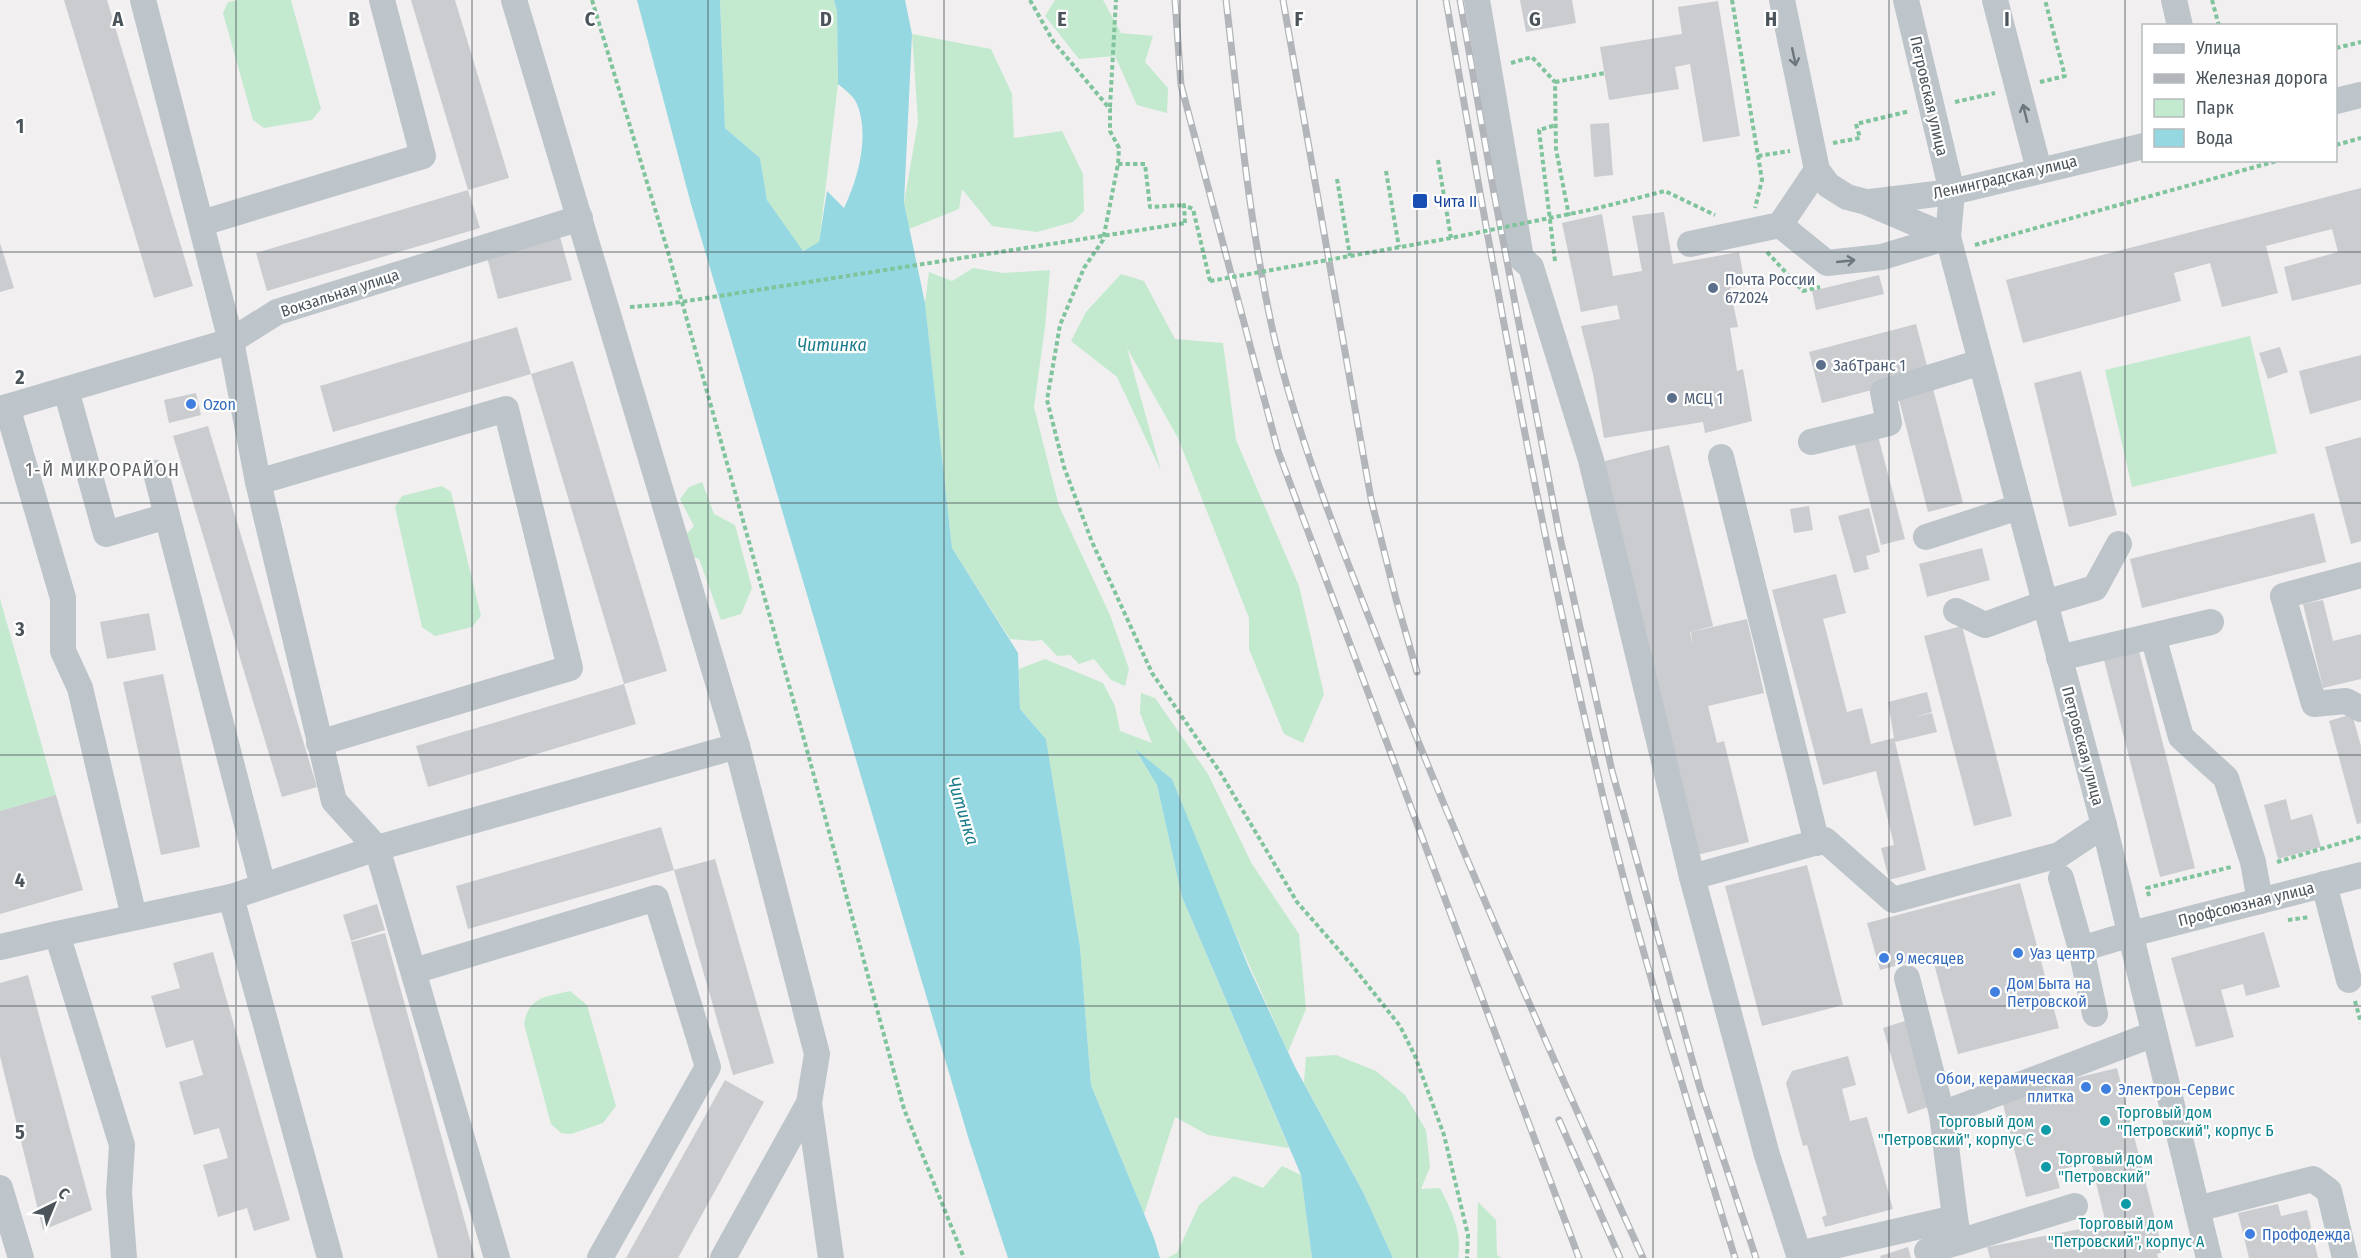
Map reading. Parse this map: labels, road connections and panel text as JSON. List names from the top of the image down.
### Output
{
  "streets": {
    "street": [
      "Петровская улица",
      "Ленинградская улица",
      "Вокзальная улица",
      "Профсоюзная улица"
    ]
  },
  "crossings": [
    ["Петровская улица", "Ленинградская улица"],
    ["Петровская улица", "Профсоюзная улица"]
  ],
  "districts": ["1-Й МИКРОРАЙОН"],
  "water": ["Читинка"],
  "places": {
    "transit": ["Чита II"],
    "other": [
      "Почта России 672024",
      "ЗабТранс 1",
      "МСЦ 1",
      "Ozon",
      "Уаз центр",
      "9 месяцев",
      "Дом Быта на Петровской",
      "Обои, керамическая плитка",
      "Электрон-Сервис",
      "Торговый дом \"Петровский\", корпус Б",
      "Торговый дом \"Петровский\", корпус С",
      "Торговый дом \"Петровский\"",
      "Торговый дом \"Петровский\", корпус А",
      "Профодежда"
    ]
  },
  "legend": [
    "Улица",
    "Железная дорога",
    "Парк",
    "Вода"
  ],
  "north": "top right",
  "grid": {
    "columns": [
      "A",
      "B",
      "C",
      "D",
      "E",
      "F",
      "G",
      "H",
      "I"
    ],
    "rows": [
      "1",
      "2",
      "3",
      "4",
      "5"
    ]
  }
}
